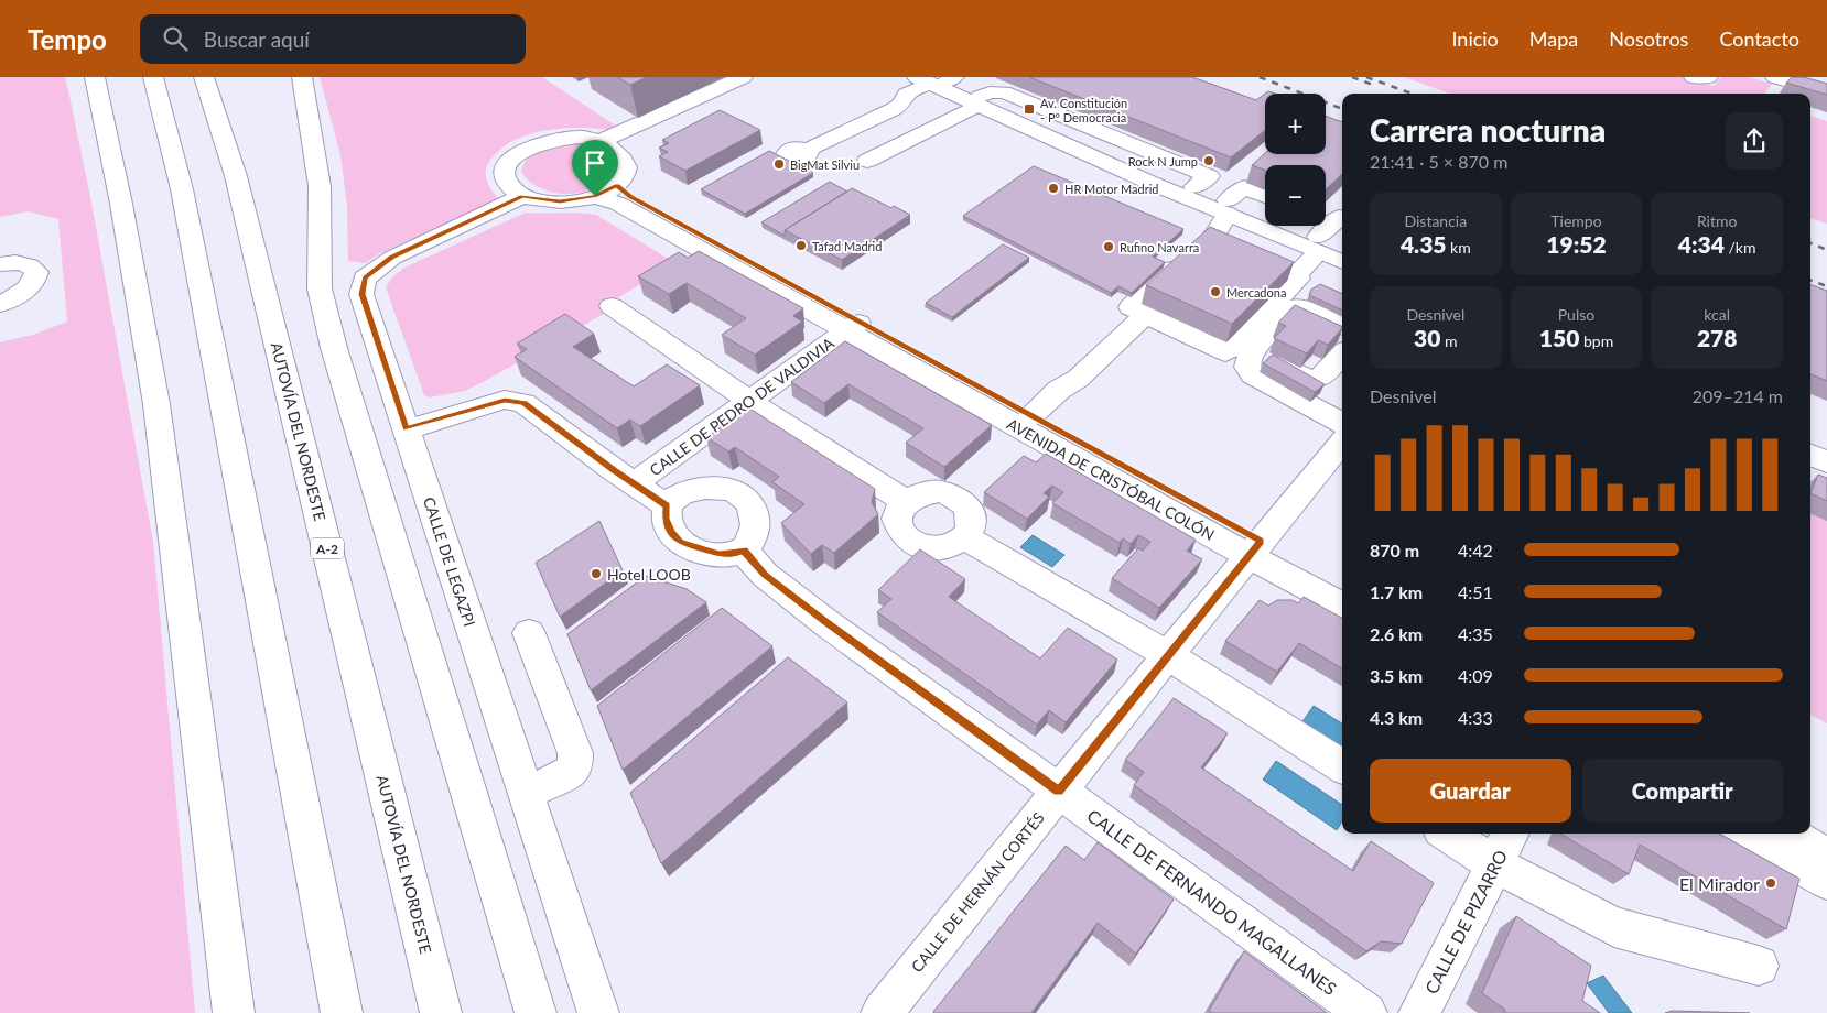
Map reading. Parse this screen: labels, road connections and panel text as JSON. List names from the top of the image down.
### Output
{
  "streets": {
    "main road": [
      "CALLE DE PEDRO DE VALDIVIA",
      "AUTOVÍA DEL NORDESTE",
      "AVENIDA DE CRISTÓBAL COLÓN",
      "A-2",
      "CALLE DE LEGAZPI",
      "CALLE DE HERNÁN CORTÉS",
      "CALLE DE FERNANDO MAGALLANES",
      "CALLE DE PIZARRO"
    ]
  },
  "crossings": [
    ["CALLE DE PEDRO DE VALDIVIA", "AVENIDA DE CRISTÓBAL COLÓN"],
    ["AVENIDA DE CRISTÓBAL COLÓN", "CALLE DE HERNÁN CORTÉS"],
    ["CALLE DE HERNÁN CORTÉS", "CALLE DE FERNANDO MAGALLANES"]
  ],
  "places": {
    "transit": ["Av. Constitución - Pº Democracia"],
    "other": [
      "Rock N Jump",
      "BigMat Silviu",
      "HR Motor Madrid",
      "Tafad Madrid",
      "Rufino Navarra",
      "Mercadona",
      "Hotel LOOB",
      "El Mirador"
    ]
  },
  "page": {
    "header": "Tempo",
    "search": "Buscar aquí",
    "nav": [
      "Inicio",
      "Mapa",
      "Nosotros",
      "Contacto"
    ],
    "map_buttons": ["+", "−"],
    "heading": ["Carrera nocturna", "21:41 · 5 × 870 m"],
    "stats": [
      ["Distancia", "4.35 km"],
      ["Tiempo", "19:52"],
      ["Ritmo", "4:34 /km"],
      ["Desnivel", "30 m"],
      ["Pulso", "150 bpm"],
      ["kcal", "278"]
    ],
    "chart": ["Desnivel", "209–214 m"],
    "list": [
      {
        "name": "870 m",
        "note": "4:42"
      },
      {
        "name": "1.7 km",
        "note": "4:51"
      },
      {
        "name": "2.6 km",
        "note": "4:35"
      },
      {
        "name": "3.5 km",
        "note": "4:09"
      },
      {
        "name": "4.3 km",
        "note": "4:33"
      }
    ],
    "buttons": ["Guardar", "Compartir"]
  }
}
